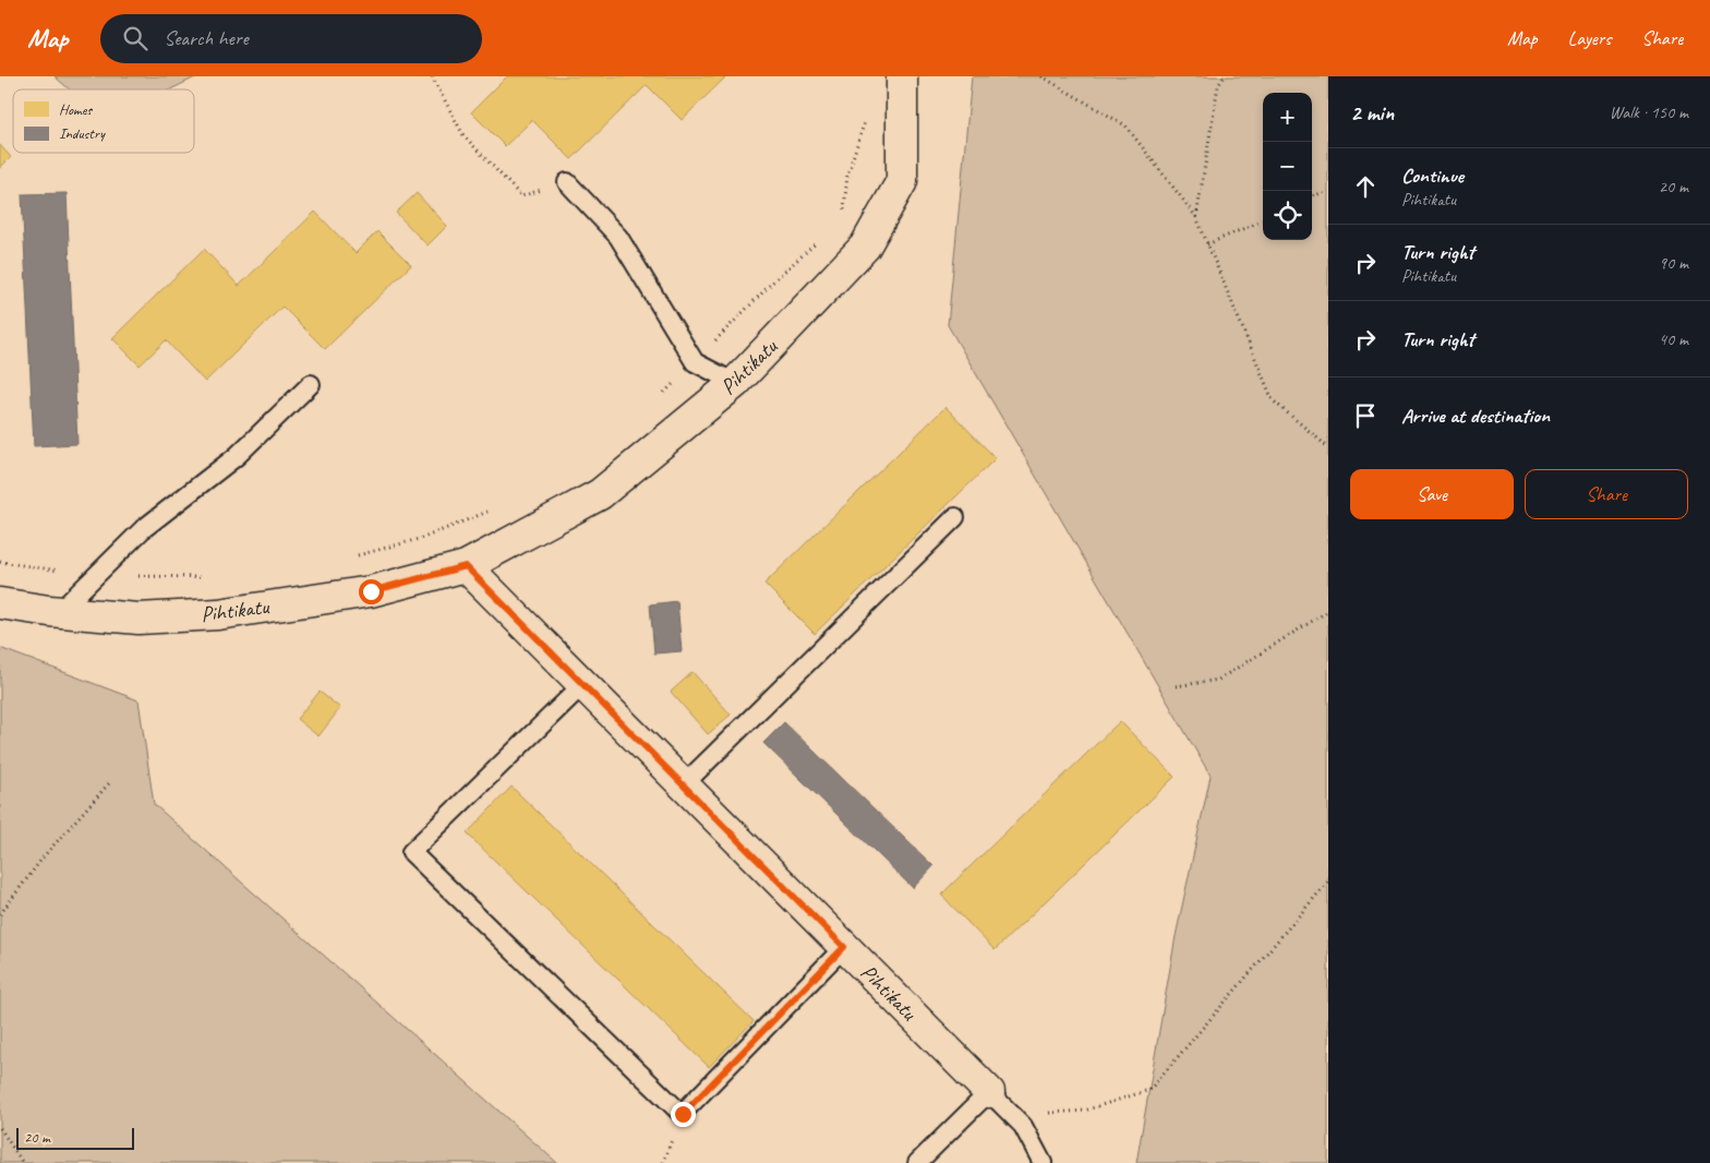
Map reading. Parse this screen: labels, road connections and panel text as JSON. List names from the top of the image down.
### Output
{
  "streets": {
    "street": ["Pihtikatu"]
  },
  "legend": ["Homes", "Industry"],
  "scale_bar": "20 m",
  "page": {
    "header": "Map",
    "search": "Search here",
    "nav": ["Map", "Layers", "Share"],
    "heading": ["2 min", "Walk · 150 m"],
    "map_buttons": ["+", "−"],
    "list": [
      ["Continue", "Pihtikatu", "20 m"],
      ["Turn right", "Pihtikatu", "90 m"],
      ["Turn right", "40 m"],
      "Arrive at destination"
    ],
    "buttons": ["Save", "Share"],
    "scale": "20 m"
  }
}
